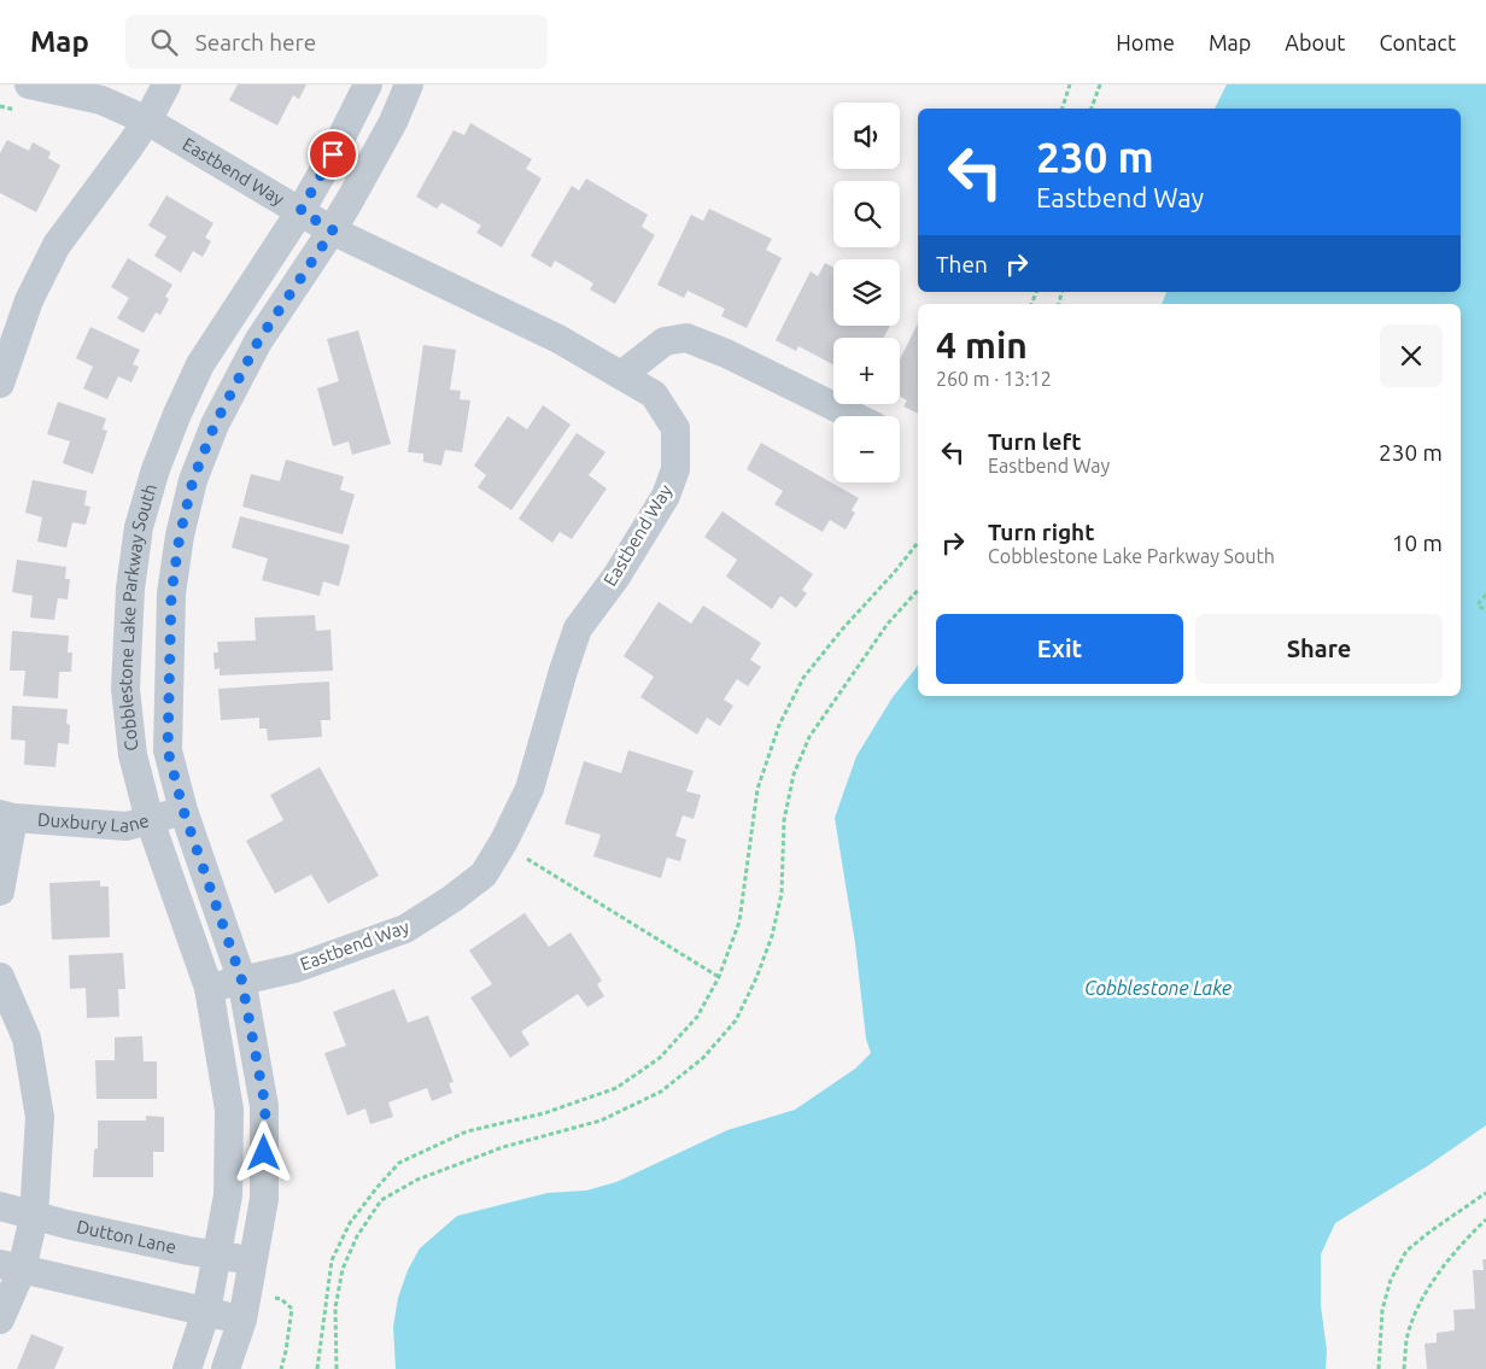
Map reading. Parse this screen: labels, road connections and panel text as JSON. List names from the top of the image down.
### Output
{
  "streets": {
    "street": [
      "Eastbend Way",
      "Cobblestone Lake Parkway South",
      "Duxbury Lane",
      "Dutton Lane"
    ]
  },
  "crossings": [
    ["Eastbend Way", "Cobblestone Lake Parkway South"],
    ["Cobblestone Lake Parkway South", "Duxbury Lane"],
    ["Cobblestone Lake Parkway South", "Dutton Lane"]
  ],
  "water": ["Cobblestone Lake"],
  "page": {
    "header": "Map",
    "search": "Search here",
    "nav": [
      "Home",
      "Map",
      "About",
      "Contact"
    ],
    "map_buttons": ["+", "−"],
    "turn": ["230 m", "Eastbend Way"],
    "then": "Then",
    "heading": ["4 min", "260 m · 13:12"],
    "list": [
      {
        "name": "Turn left",
        "note": "Eastbend Way",
        "value": "230 m"
      },
      {
        "name": "Turn right",
        "note": "Cobblestone Lake Parkway South",
        "value": "10 m"
      }
    ],
    "buttons": ["Exit", "Share"]
  }
}
